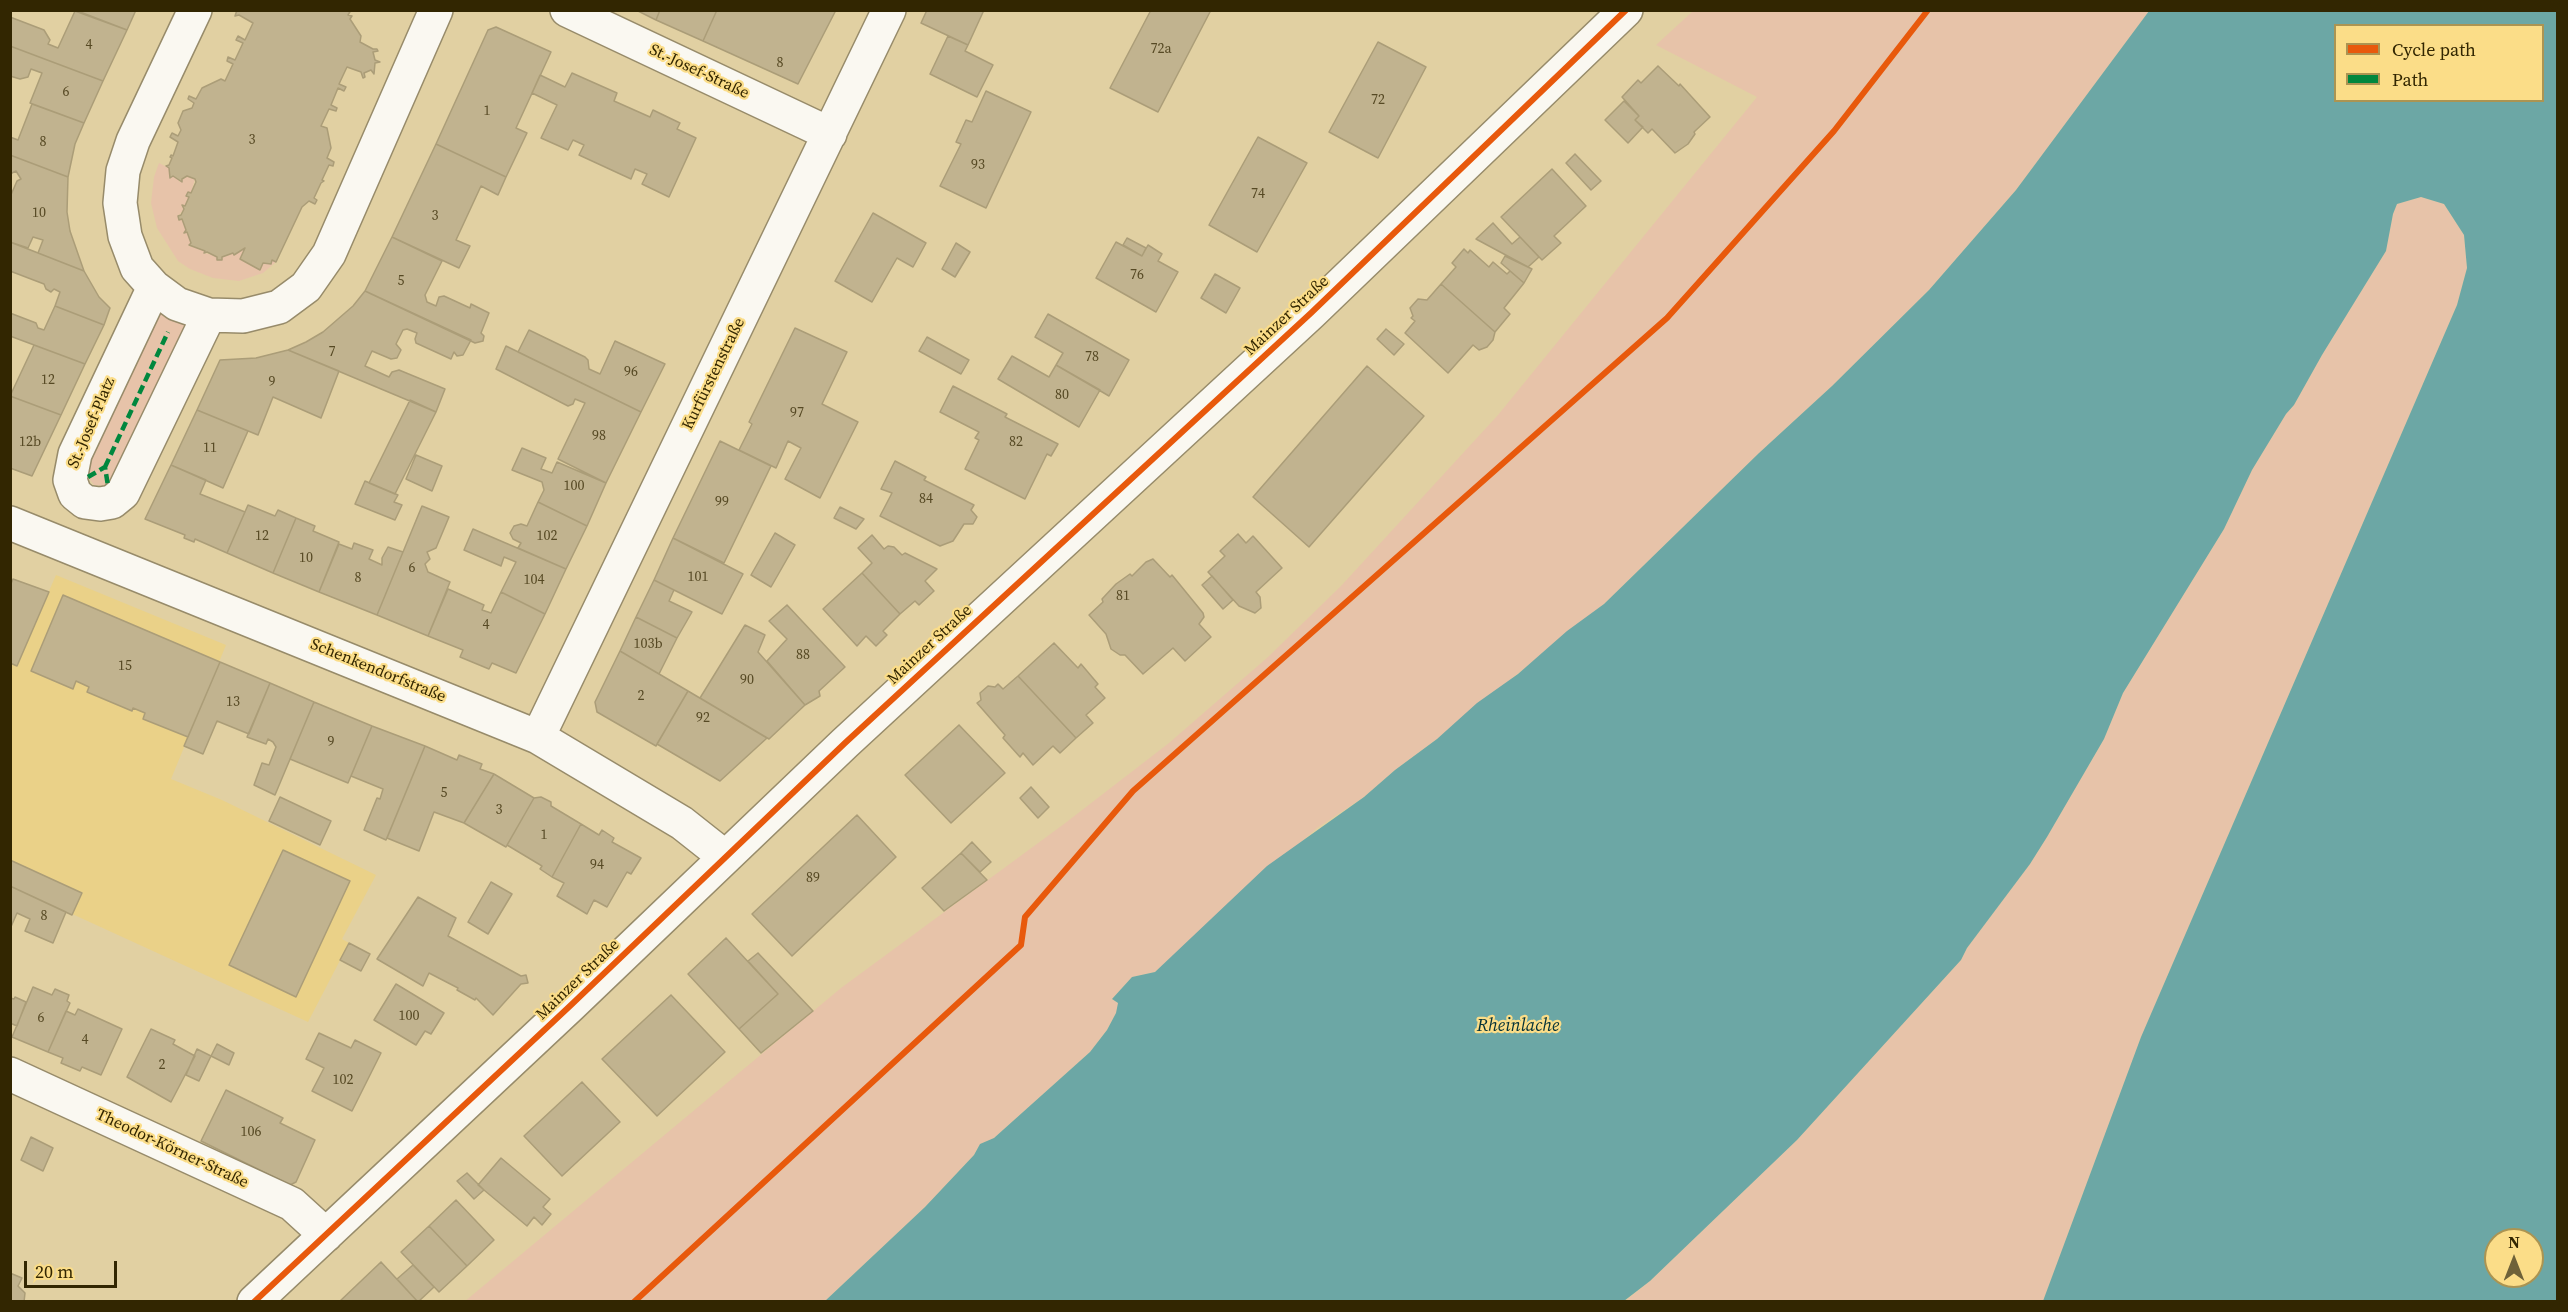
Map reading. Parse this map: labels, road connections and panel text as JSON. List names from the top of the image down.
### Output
{
  "streets": {
    "street": [
      "St.-Josef-Straße",
      "Mainzer Straße",
      "Kurfürstenstraße",
      "St.-Josef-Platz",
      "Schenkendorfstraße",
      "Theodor-Körner-Straße"
    ]
  },
  "crossings": [
    ["St.-Josef-Straße", "Kurfürstenstraße"],
    ["Mainzer Straße", "Schenkendorfstraße"],
    ["Mainzer Straße", "Theodor-Körner-Straße"],
    ["Kurfürstenstraße", "Schenkendorfstraße"]
  ],
  "water": ["Rheinlache"],
  "house_numbers": [
    "4",
    "72a",
    "8",
    "6",
    "72",
    "1",
    "3",
    "8",
    "93",
    "74",
    "10",
    "3",
    "76",
    "5",
    "7",
    "78",
    "96",
    "12",
    "9",
    "80",
    "97",
    "98",
    "12b",
    "82",
    "11",
    "100",
    "84",
    "99",
    "12",
    "102",
    "10",
    "6",
    "101",
    "8",
    "104",
    "81",
    "4",
    "103b",
    "88",
    "15",
    "90",
    "2",
    "13",
    "92",
    "9",
    "5",
    "3",
    "1",
    "94",
    "89",
    "8",
    "100",
    "6",
    "4",
    "2",
    "102",
    "106"
  ],
  "legend": ["Cycle path", "Path"],
  "scale_bar": "20 m",
  "north": "top"
}
